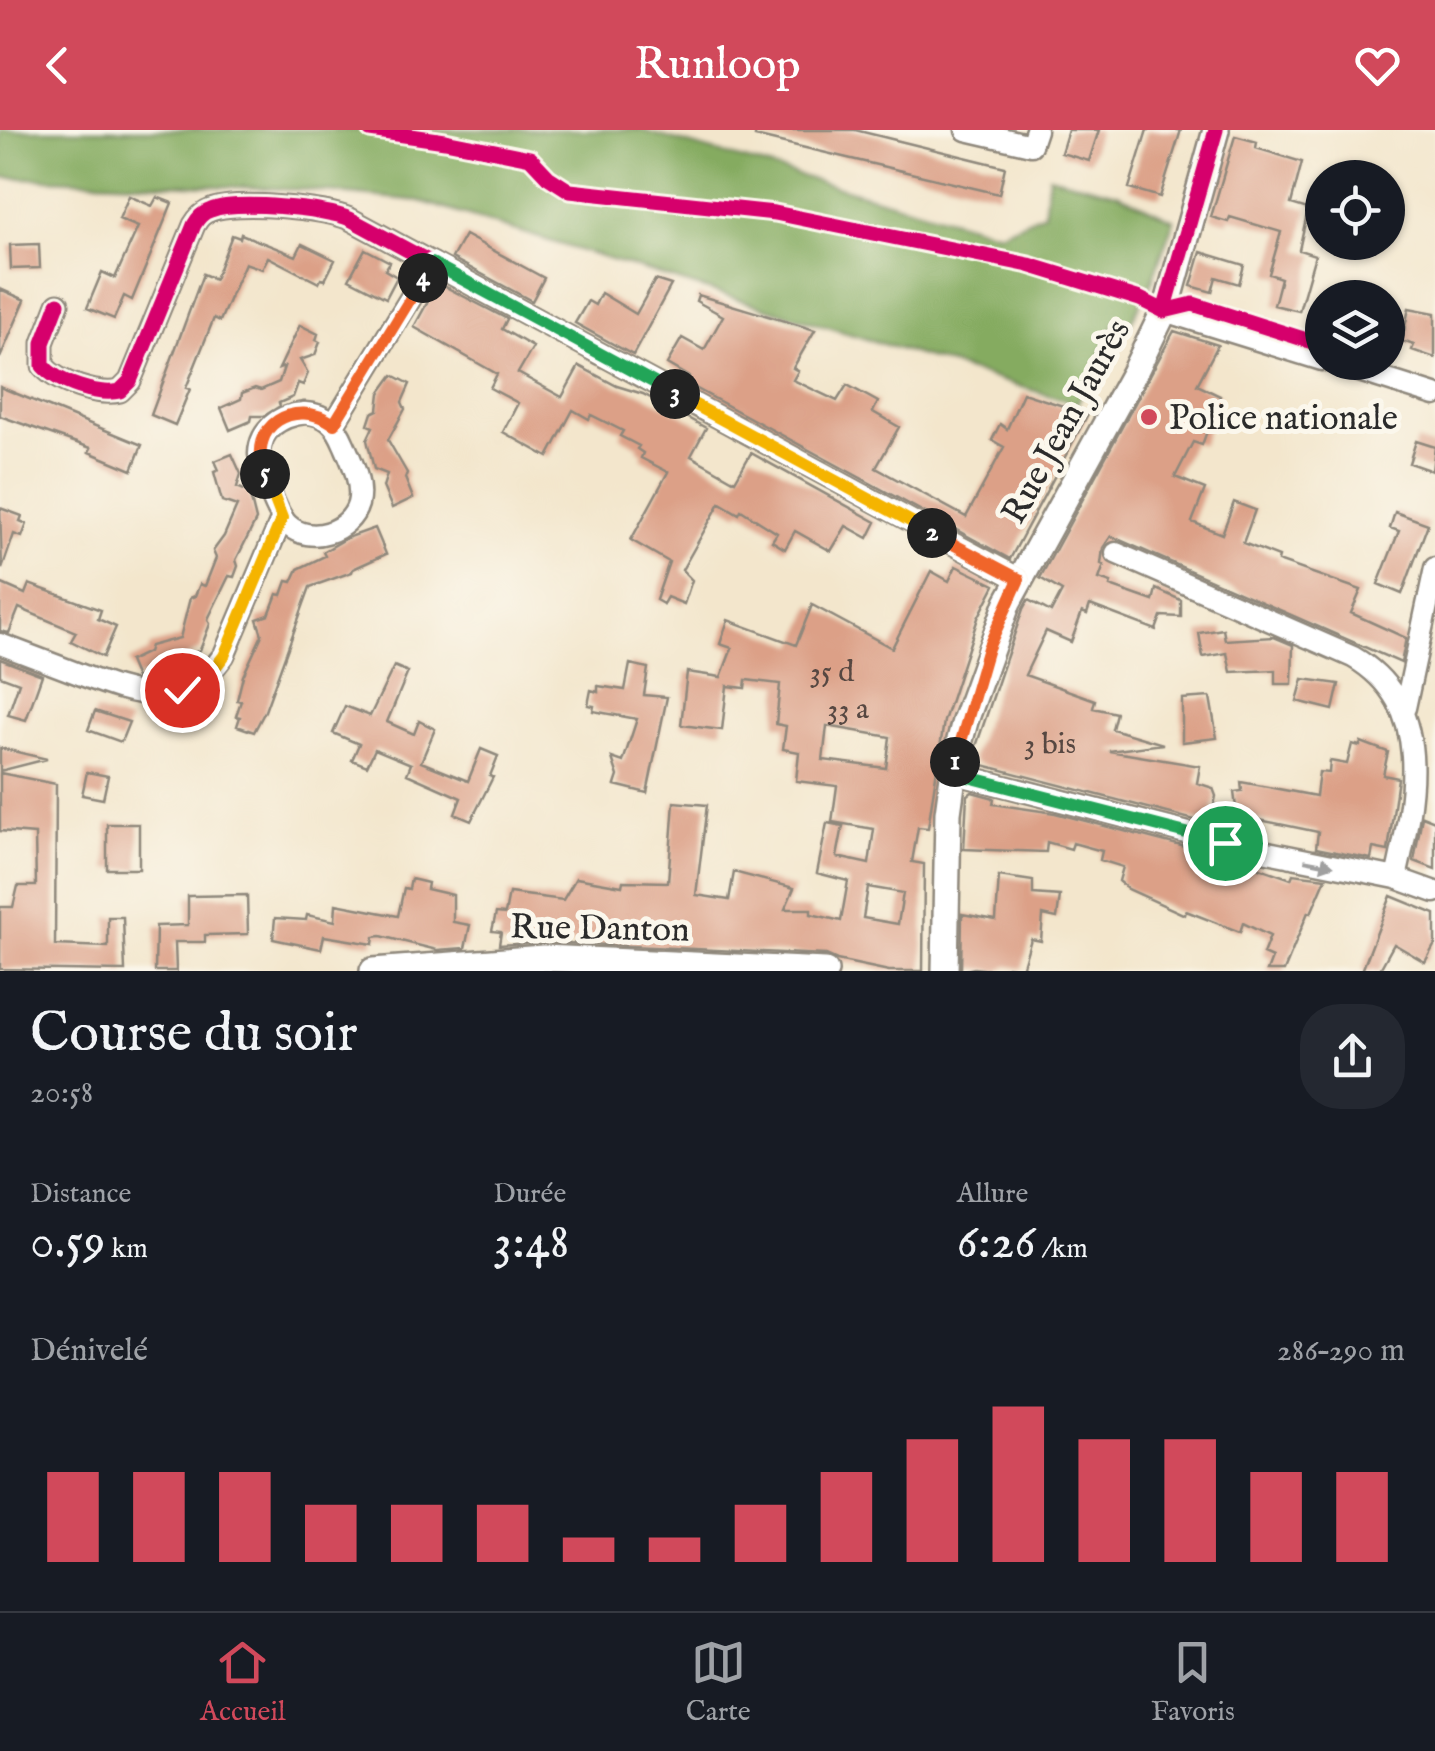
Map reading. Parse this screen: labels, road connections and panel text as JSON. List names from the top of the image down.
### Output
{
  "streets": {
    "street": ["Rue Jean Jaurès", "Rue Danton"]
  },
  "places": ["Police nationale"],
  "house_numbers": ["35 d", "33 a", "3 bis"],
  "page": {
    "header": "Runloop",
    "pins": [
      "4",
      "3",
      "5",
      "2",
      "1"
    ],
    "heading": ["Course du soir", "20:58"],
    "stats": [
      ["Distance", "0.59 km"],
      ["Durée", "3:48"],
      ["Allure", "6:26 /km"]
    ],
    "chart": ["Dénivelé", "286–290 m"],
    "tabs": ["Accueil", "Carte", "Favoris"]
  }
}
